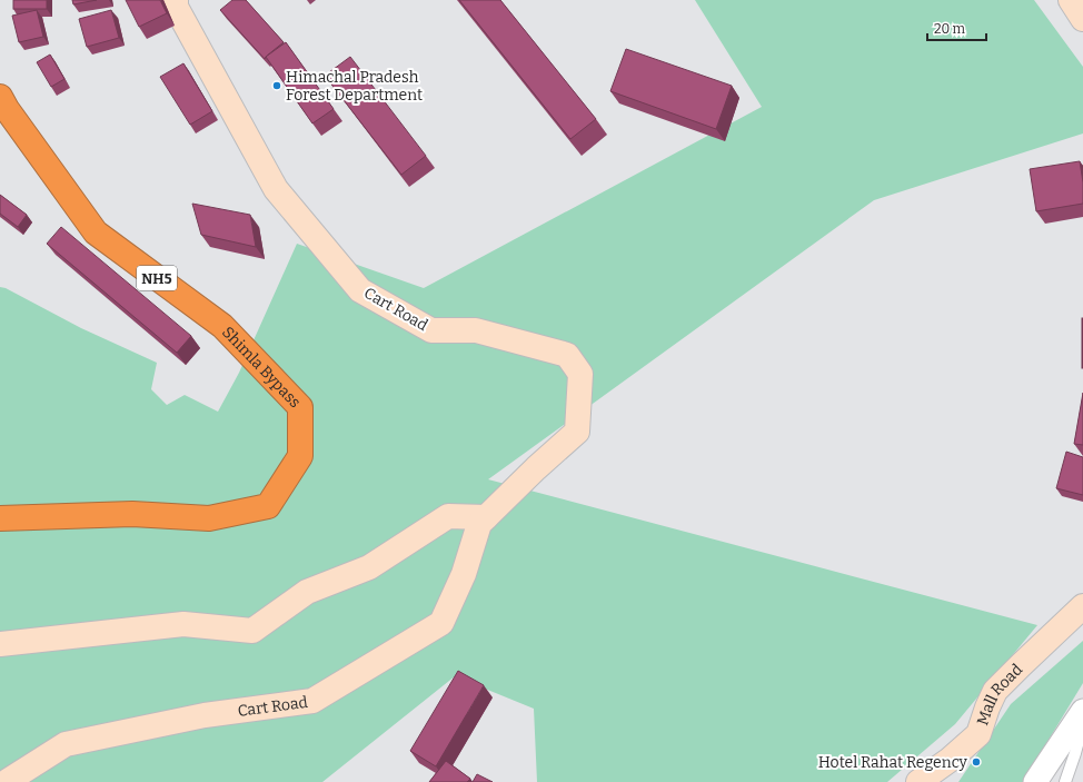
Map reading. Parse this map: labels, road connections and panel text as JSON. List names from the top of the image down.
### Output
{
  "streets": {
    "highway": ["NH5", "Shimla Bypass"],
    "main road": ["Cart Road", "Mall Road"]
  },
  "places": ["Himachal Pradesh Forest Department", "Hotel Rahat Regency"],
  "scale_bar": "20 m"
}
